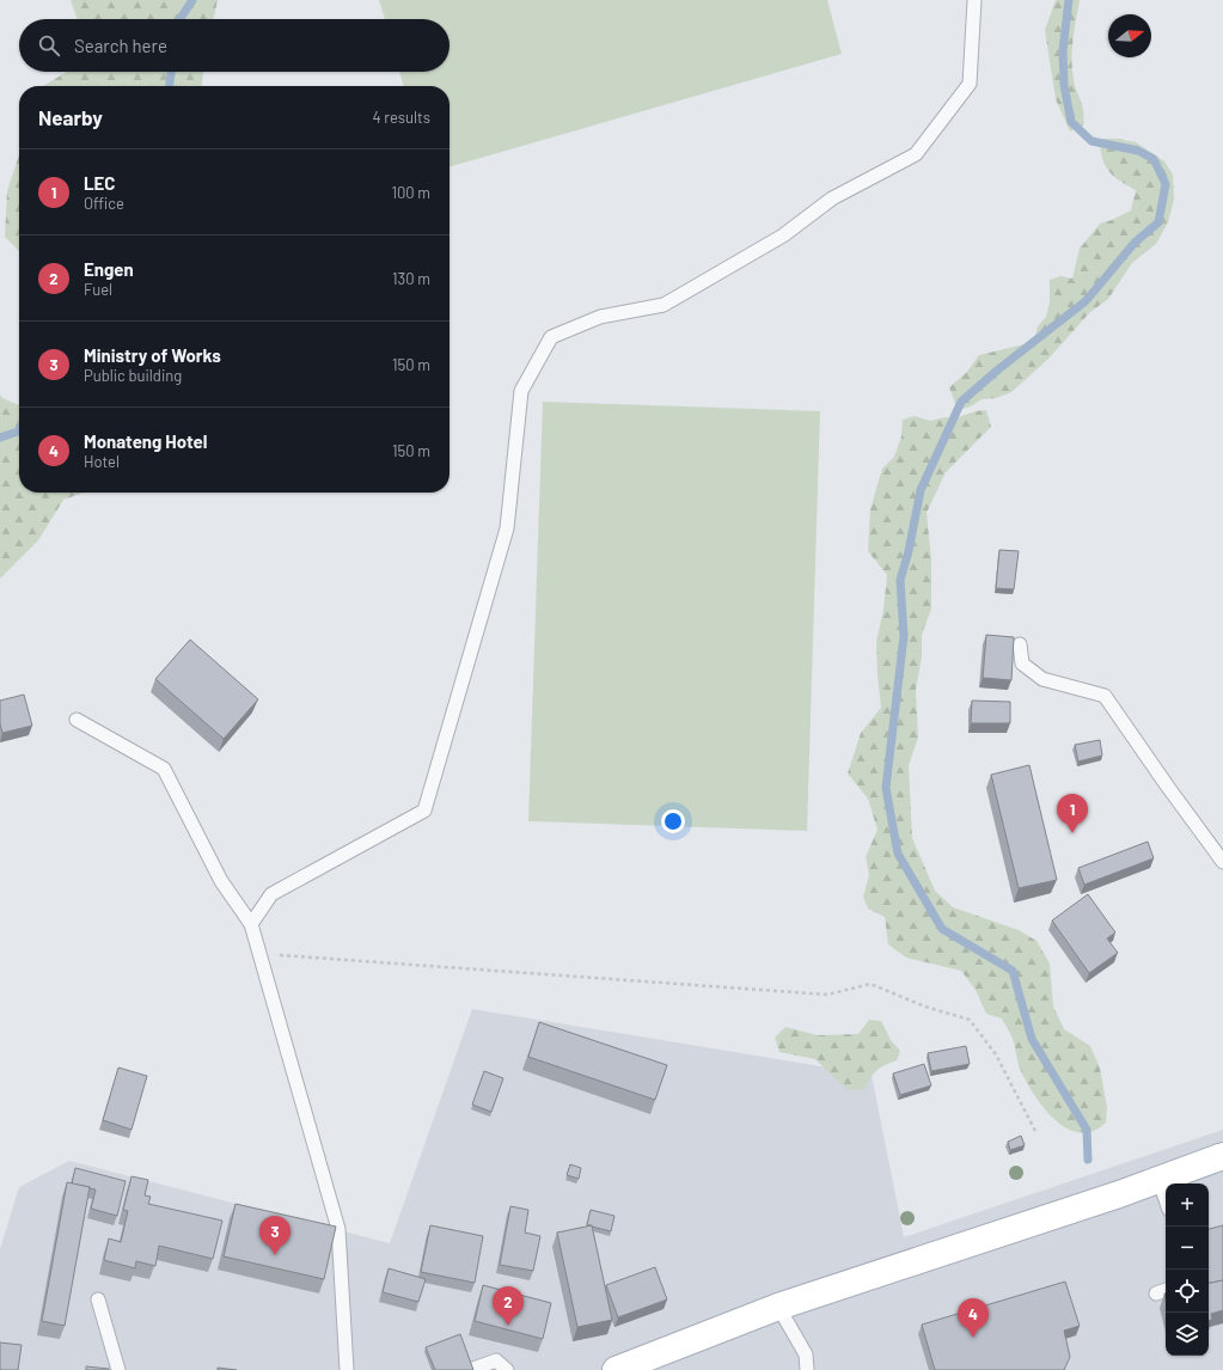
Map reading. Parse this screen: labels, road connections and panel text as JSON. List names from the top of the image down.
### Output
{
  "north": "right",
  "page": {
    "search": "Search here",
    "heading": ["Nearby", "4 results"],
    "list": [
      {
        "mark": "1",
        "name": "LEC",
        "note": "Office",
        "value": "100 m"
      },
      {
        "mark": "2",
        "name": "Engen",
        "note": "Fuel",
        "value": "130 m"
      },
      {
        "mark": "3",
        "name": "Ministry of Works",
        "note": "Public building",
        "value": "150 m"
      },
      {
        "mark": "4",
        "name": "Monateng Hotel",
        "note": "Hotel",
        "value": "150 m"
      }
    ],
    "pins": [
      "1",
      "3",
      "2",
      "4"
    ],
    "map_buttons": ["+", "−"]
  }
}
